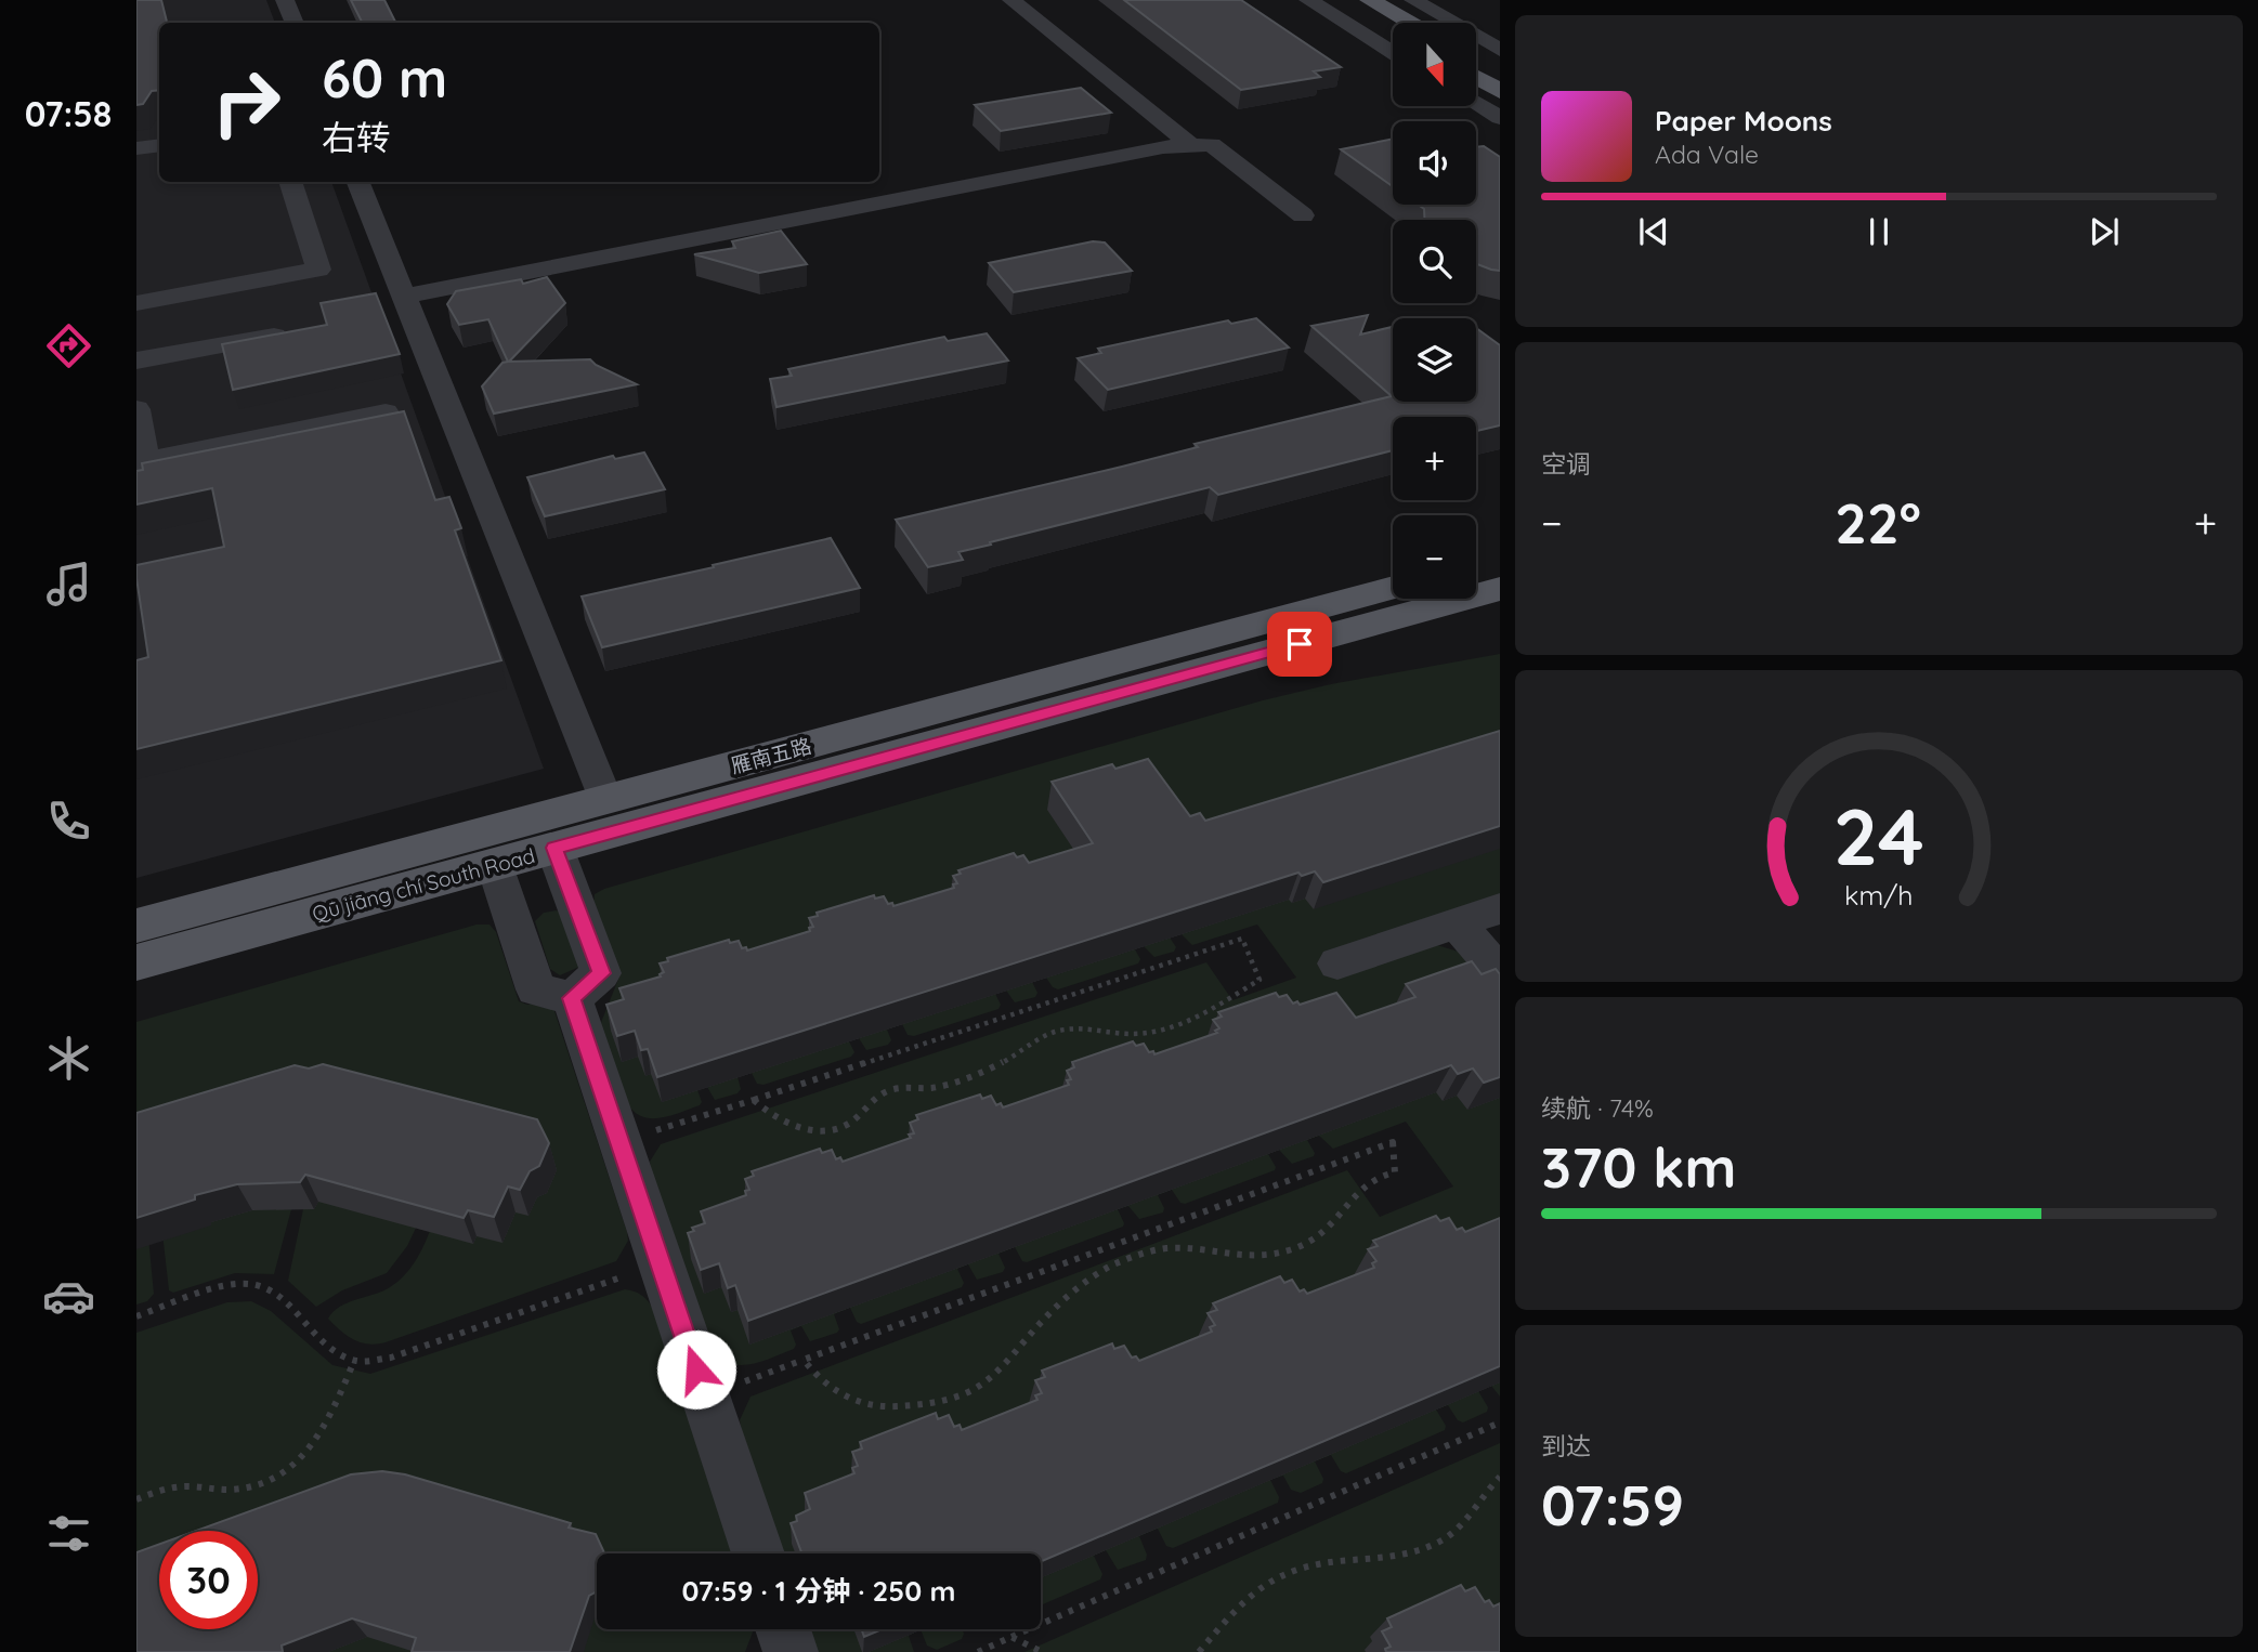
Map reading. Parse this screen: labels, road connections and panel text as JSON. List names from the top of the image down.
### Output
{
  "streets": {
    "main road": ["雁南五路", "Qū jiāng chí South Road"]
  },
  "north": "bottom",
  "page": {
    "tabs": "07:58",
    "map_buttons": ["+", "−"],
    "turn": ["60 m", "右转"],
    "song": ["Paper Moons", "Ada Vale"],
    "tile": [
      "空调",
      ["续航 · 74%", "370 km"],
      ["到达", "07:59"]
    ],
    "heat": ["−", "22°", "+"],
    "limit": "30",
    "trip": "07:59 · 1 分钟 · 250 m",
    "gauge": ["24", "km/h"]
  }
}
